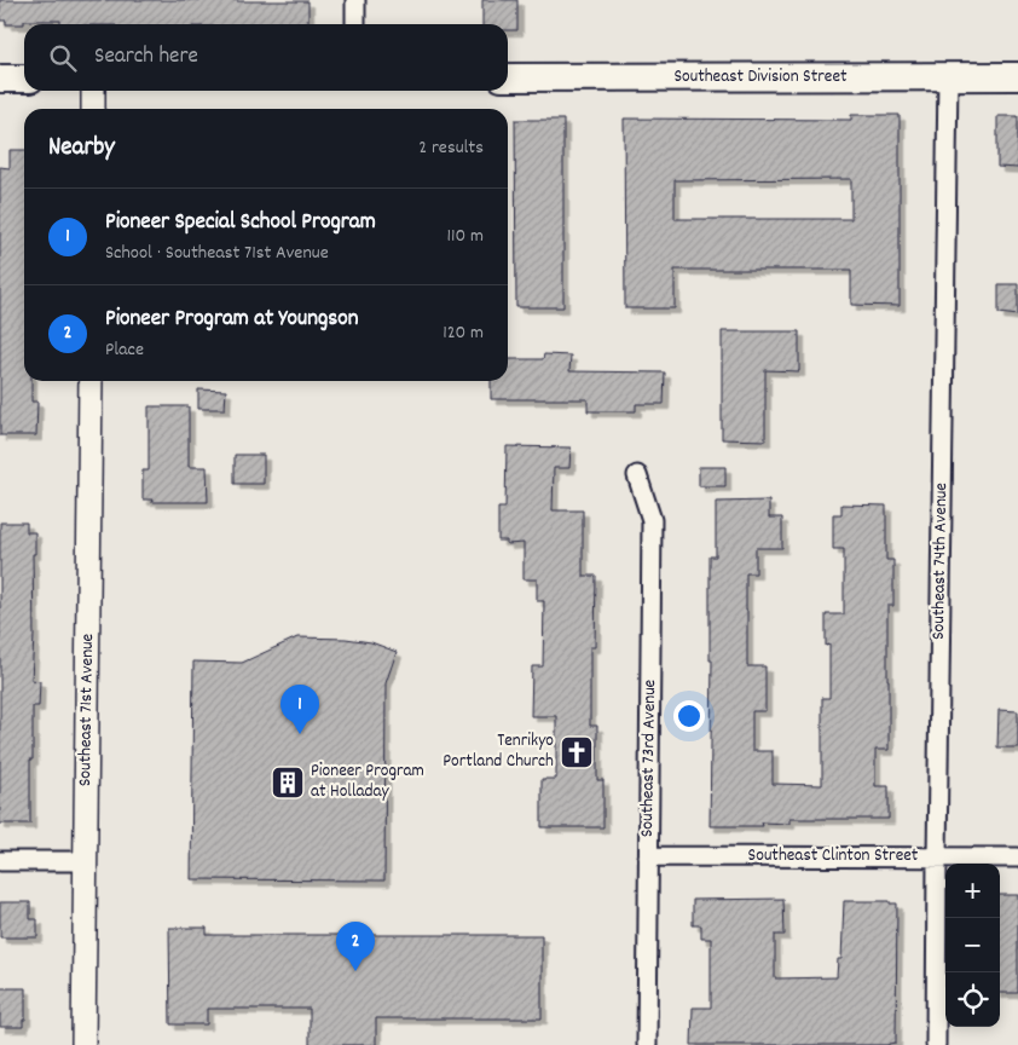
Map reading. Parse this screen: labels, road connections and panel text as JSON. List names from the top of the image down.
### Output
{
  "streets": {
    "main road": ["Southeast Division Street"],
    "street": [
      "Southeast 74th Avenue",
      "Southeast 71st Avenue",
      "Southeast 73rd Avenue",
      "Southeast Clinton Street"
    ]
  },
  "crossings": [
    ["Southeast Division Street", "Southeast 74th Avenue"],
    ["Southeast 74th Avenue", "Southeast Clinton Street"],
    ["Southeast 73rd Avenue", "Southeast Clinton Street"]
  ],
  "places": {
    "church": ["Tenrikyo Portland Church"],
    "building": ["Pioneer Program at Holladay"]
  },
  "page": {
    "search": "Search here",
    "heading": ["Nearby", "2 results"],
    "list": [
      {
        "mark": "1",
        "name": "Pioneer Special School Program",
        "note": "School · Southeast 71st Avenue",
        "value": "110 m"
      },
      {
        "mark": "2",
        "name": "Pioneer Program at Youngson",
        "note": "Place",
        "value": "120 m"
      }
    ],
    "pins": ["1", "2"],
    "map_buttons": ["+", "−"]
  }
}
